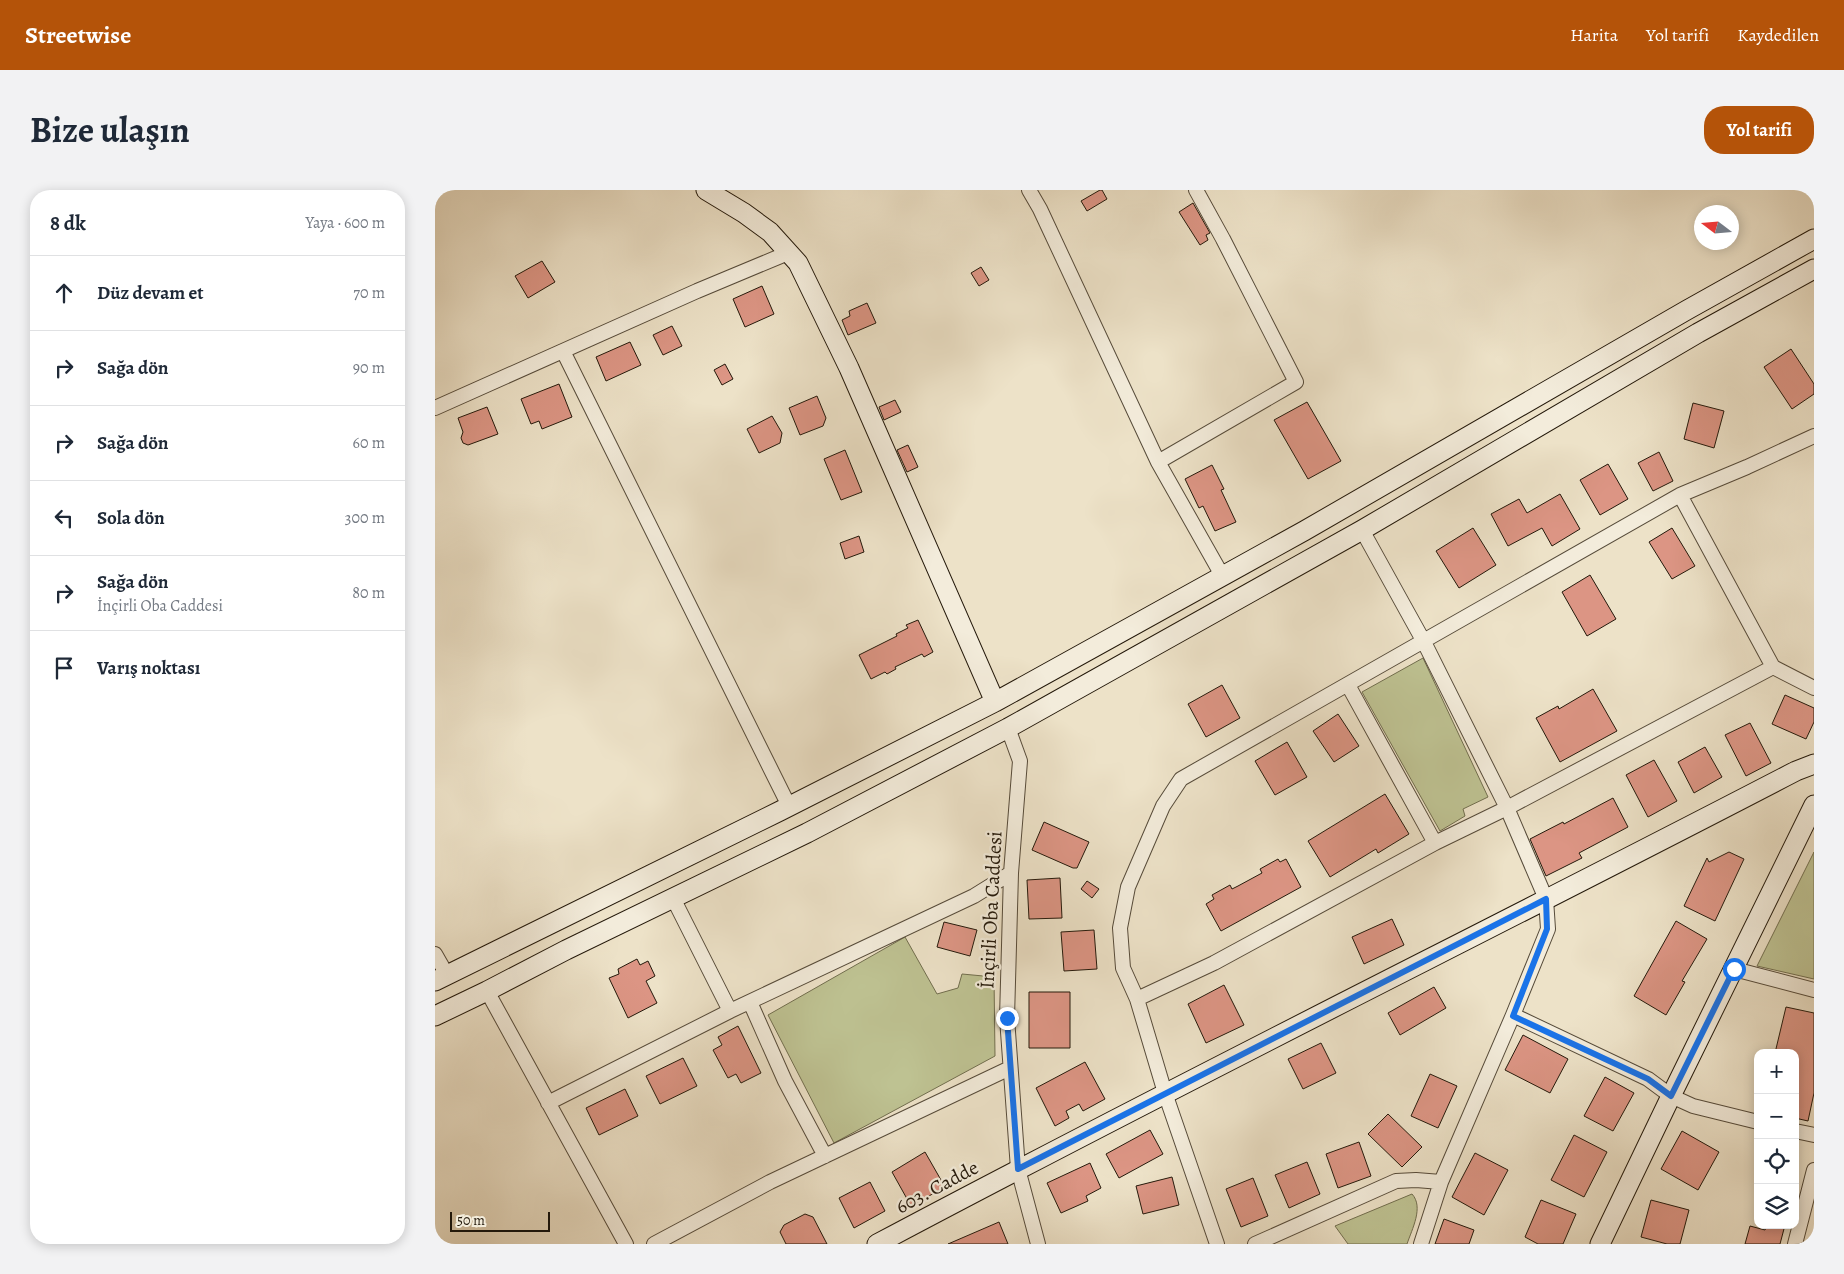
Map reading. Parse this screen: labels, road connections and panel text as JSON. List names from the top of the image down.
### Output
{
  "streets": {
    "main road": ["603. Cadde"],
    "street": ["İnçirli Oba Caddesi"]
  },
  "crossings": [
    ["İnçirli Oba Caddesi", "603. Cadde"]
  ],
  "scale_bar": "50 m",
  "north": "left",
  "page": {
    "header": "Streetwise",
    "nav": ["Harita", "Yol tarifi", "Kaydedilen"],
    "title": "Bize ulaşın",
    "buttons": "Yol tarifi",
    "heading": ["8 dk", "Yaya · 600 m"],
    "list": [
      ["Düz devam et", "70 m"],
      ["Sağa dön", "90 m"],
      ["Sağa dön", "60 m"],
      ["Sola dön", "300 m"],
      ["Sağa dön", "İnçirli Oba Caddesi", "80 m"],
      "Varış noktası"
    ],
    "map_buttons": ["+", "−"],
    "scale": "50 m"
  }
}
